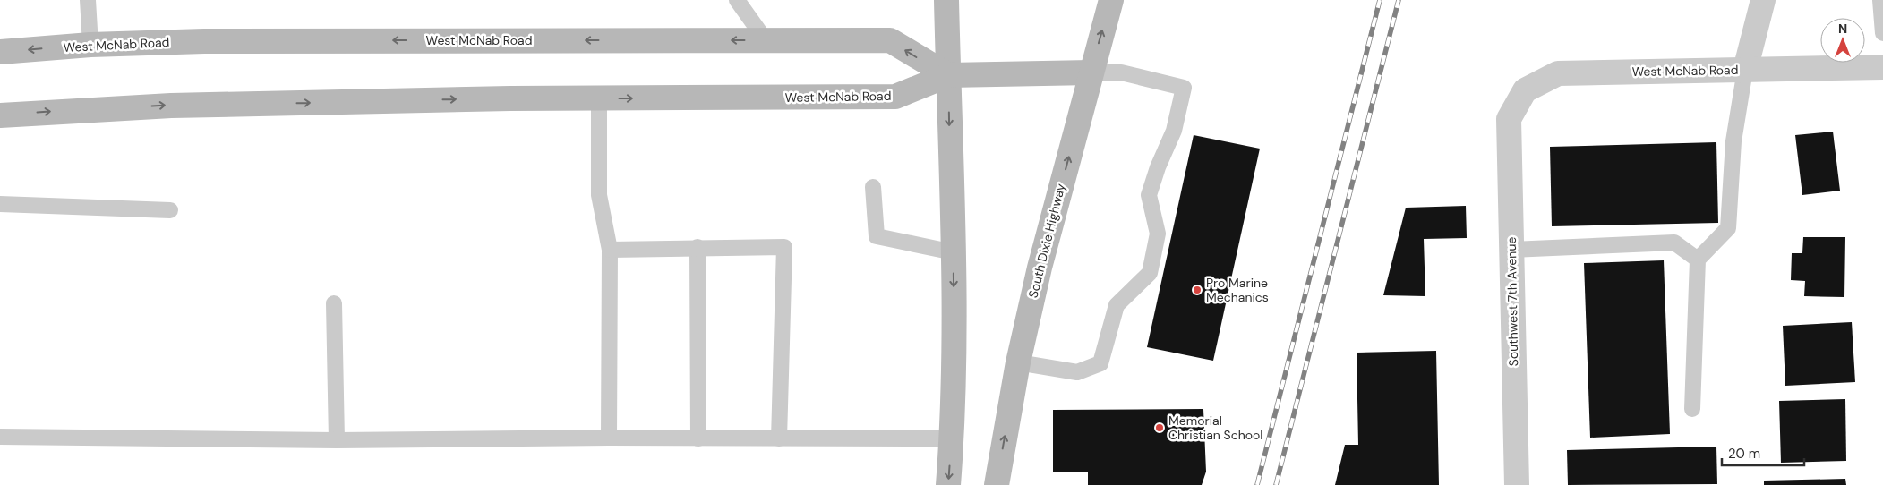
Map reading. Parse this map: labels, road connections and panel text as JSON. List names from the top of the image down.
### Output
{
  "streets": {
    "main road": ["West McNab Road", "South Dixie Highway"],
    "street": ["Southwest 7th Avenue"]
  },
  "crossings": [
    ["West McNab Road", "South Dixie Highway"],
    ["West McNab Road", "Southwest 7th Avenue"]
  ],
  "places": ["Pro Marine Mechanics", "Memorial Christian School"],
  "scale_bar": "20 m",
  "north": "top"
}
